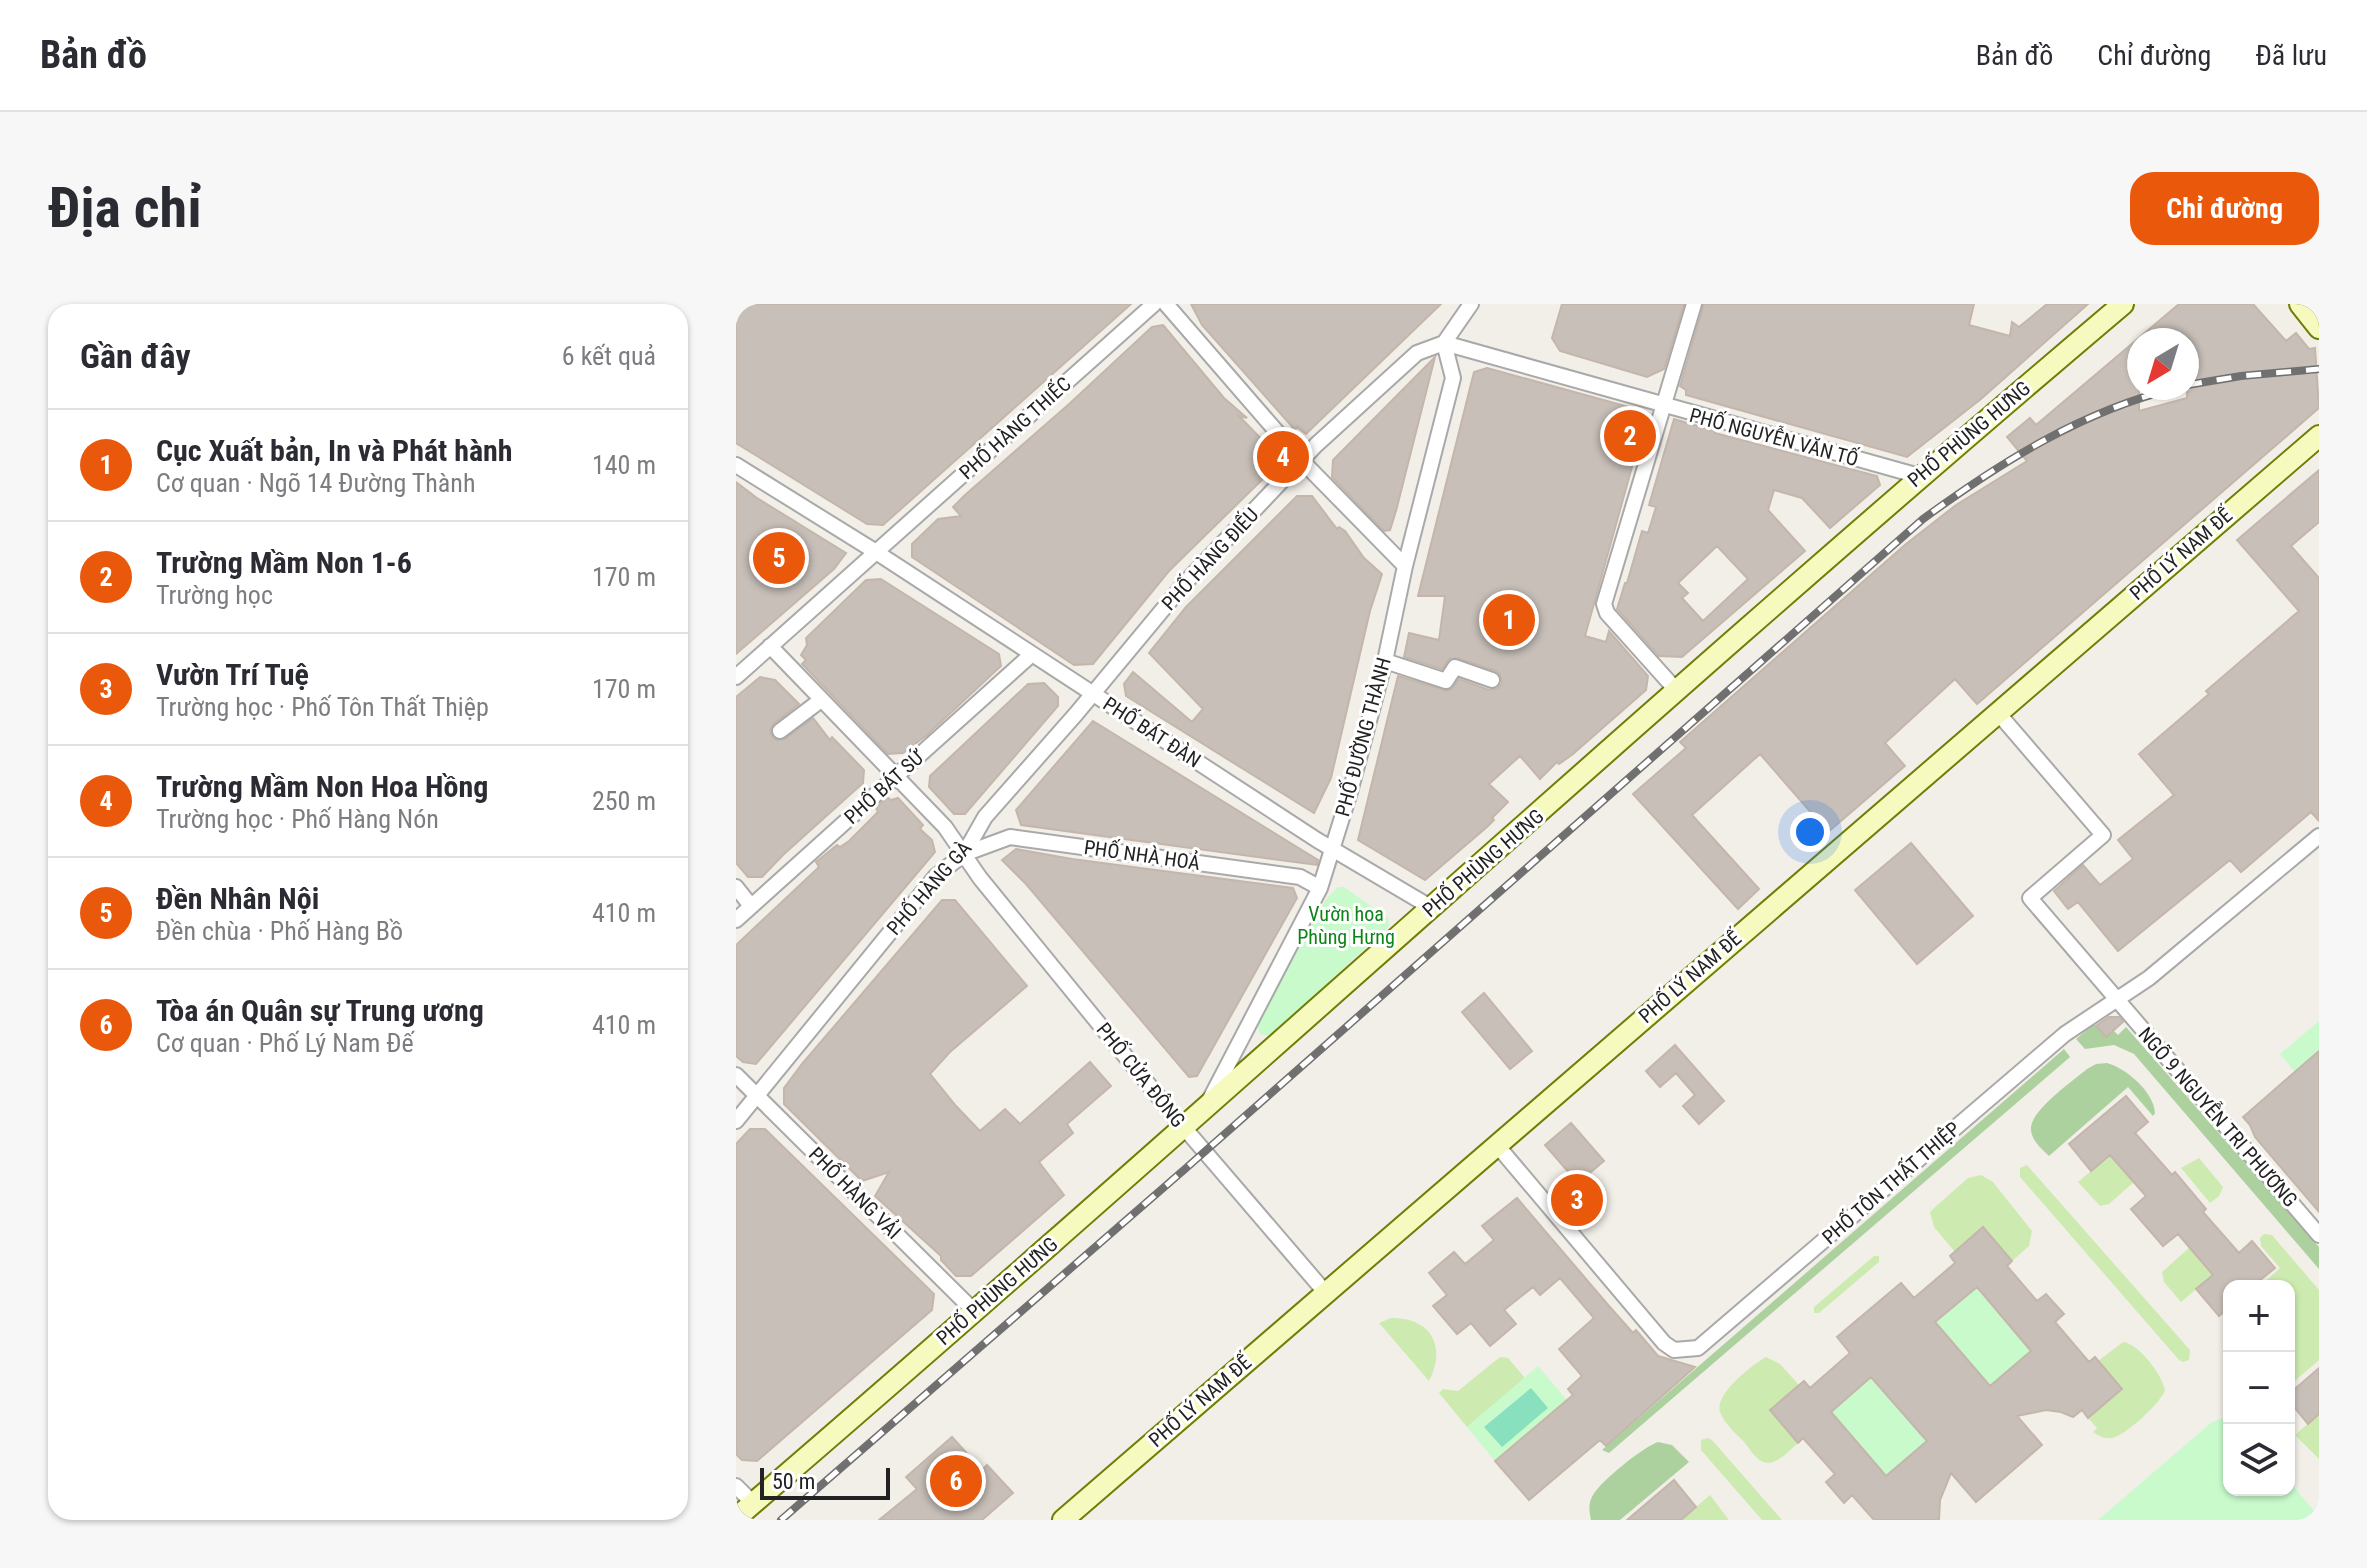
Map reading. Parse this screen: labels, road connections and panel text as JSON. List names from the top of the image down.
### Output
{
  "streets": {
    "street": [
      "PHỐ HÀNG THIẾC",
      "PHỐ PHÙNG HƯNG",
      "PHỐ NGUYỄN VĂN TỐ",
      "PHỐ LÝ NAM ĐẾ",
      "PHỐ HÀNG ĐIẾU",
      "PHỐ BÁT ĐÀN",
      "PHỐ ĐƯỜNG THÀNH",
      "PHỐ BÁT SỨ",
      "PHỐ NHÀ HOẢ",
      "PHỐ HÀNG GÀ",
      "PHỐ CỬA ĐÔNG",
      "NGÕ 9 NGUYỄN TRI PHƯƠNG",
      "PHỐ TÔN THẤT THIỆP",
      "PHỐ HÀNG VẢI"
    ]
  },
  "crossings": [
    ["PHỐ HÀNG THIẾC", "PHỐ BÁT ĐÀN"],
    ["PHỐ HÀNG THIẾC", "PHỐ CỬA ĐÔNG"],
    ["PHỐ PHÙNG HƯNG", "PHỐ NGUYỄN VĂN TỐ"],
    ["PHỐ PHÙNG HƯNG", "PHỐ BÁT ĐÀN"],
    ["PHỐ PHÙNG HƯNG", "PHỐ ĐƯỜNG THÀNH"],
    ["PHỐ PHÙNG HƯNG", "PHỐ CỬA ĐÔNG"],
    ["PHỐ PHÙNG HƯNG", "PHỐ HÀNG VẢI"],
    ["PHỐ NGUYỄN VĂN TỐ", "PHỐ HÀNG ĐIẾU"],
    ["PHỐ NGUYỄN VĂN TỐ", "PHỐ ĐƯỜNG THÀNH"],
    ["PHỐ LÝ NAM ĐẾ", "PHỐ CỬA ĐÔNG"],
    ["PHỐ LÝ NAM ĐẾ", "NGÕ 9 NGUYỄN TRI PHƯƠNG"],
    ["PHỐ LÝ NAM ĐẾ", "PHỐ TÔN THẤT THIỆP"],
    ["PHỐ HÀNG ĐIẾU", "PHỐ BÁT ĐÀN"],
    ["PHỐ HÀNG ĐIẾU", "PHỐ ĐƯỜNG THÀNH"],
    ["PHỐ HÀNG ĐIẾU", "PHỐ HÀNG GÀ"],
    ["PHỐ BÁT ĐÀN", "PHỐ ĐƯỜNG THÀNH"],
    ["PHỐ BÁT ĐÀN", "PHỐ BÁT SỨ"],
    ["PHỐ BÁT ĐÀN", "PHỐ HÀNG GÀ"],
    ["PHỐ ĐƯỜNG THÀNH", "PHỐ NHÀ HOẢ"],
    ["PHỐ BÁT SỨ", "PHỐ CỬA ĐÔNG"],
    ["PHỐ NHÀ HOẢ", "PHỐ HÀNG GÀ"],
    ["PHỐ NHÀ HOẢ", "PHỐ CỬA ĐÔNG"],
    ["PHỐ HÀNG GÀ", "PHỐ CỬA ĐÔNG"],
    ["PHỐ HÀNG GÀ", "PHỐ HÀNG VẢI"],
    ["NGÕ 9 NGUYỄN TRI PHƯƠNG", "PHỐ TÔN THẤT THIỆP"]
  ],
  "parks": ["Vườn hoa Phùng Hưng"],
  "scale_bar": "50 m",
  "north": "bottom left",
  "page": {
    "header": "Bản đồ",
    "nav": ["Bản đồ", "Chỉ đường", "Đã lưu"],
    "buttons": "Chỉ đường",
    "title": "Địa chỉ",
    "heading": ["Gần đây", "6 kết quả"],
    "pins": [
      "2",
      "4",
      "5",
      "1",
      "3",
      "6"
    ],
    "list": [
      {
        "mark": "1",
        "name": "Cục Xuất bản, In và Phát hành",
        "note": "Cơ quan · Ngõ 14 Đường Thành",
        "value": "140 m"
      },
      {
        "mark": "2",
        "name": "Trường Mầm Non 1-6",
        "note": "Trường học",
        "value": "170 m"
      },
      {
        "mark": "3",
        "name": "Vườn Trí Tuệ",
        "note": "Trường học · Phố Tôn Thất Thiệp",
        "value": "170 m"
      },
      {
        "mark": "4",
        "name": "Trường Mầm Non Hoa Hồng",
        "note": "Trường học · Phố Hàng Nón",
        "value": "250 m"
      },
      {
        "mark": "5",
        "name": "Đền Nhân Nội",
        "note": "Đền chùa · Phố Hàng Bồ",
        "value": "410 m"
      },
      {
        "mark": "6",
        "name": "Tòa án Quân sự Trung ương",
        "note": "Cơ quan · Phố Lý Nam Đế",
        "value": "410 m"
      }
    ],
    "map_buttons": ["+", "−"],
    "scale": "50 m"
  }
}
